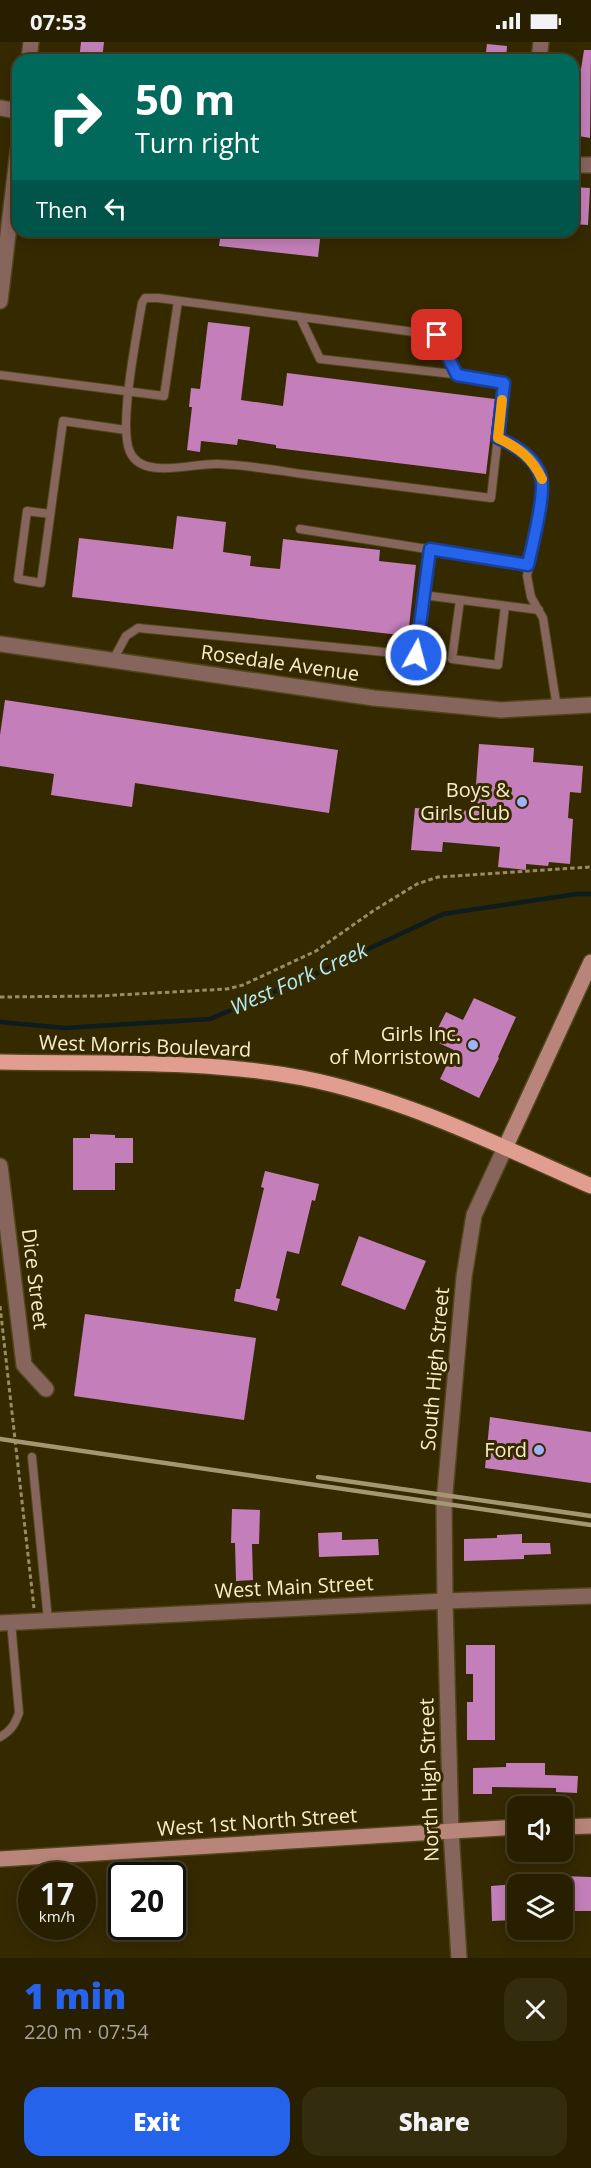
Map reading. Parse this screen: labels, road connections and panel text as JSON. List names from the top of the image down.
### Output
{
  "streets": {
    "main road": ["West Morris Boulevard", "West 1st North Street"],
    "street": [
      "Rosedale Avenue",
      "Dice Street",
      "South High Street",
      "West Main Street",
      "North High Street"
    ]
  },
  "crossings": [
    ["West Morris Boulevard", "South High Street"],
    ["South High Street", "West Main Street"],
    ["South High Street", "North High Street"],
    ["West Main Street", "North High Street"],
    ["North High Street", "West 1st North Street"]
  ],
  "water": ["West Fork Creek"],
  "places": ["Boys & Girls Club", "Girls Inc. of Morristown", "Ford"],
  "page": {
    "status": "07:53",
    "turn": ["50 m", "Turn right"],
    "then": "Then",
    "speed": "17 km/h",
    "limit": "20",
    "heading": ["1 min", "220 m · 07:54"],
    "buttons": ["Exit", "Share"]
  }
}
